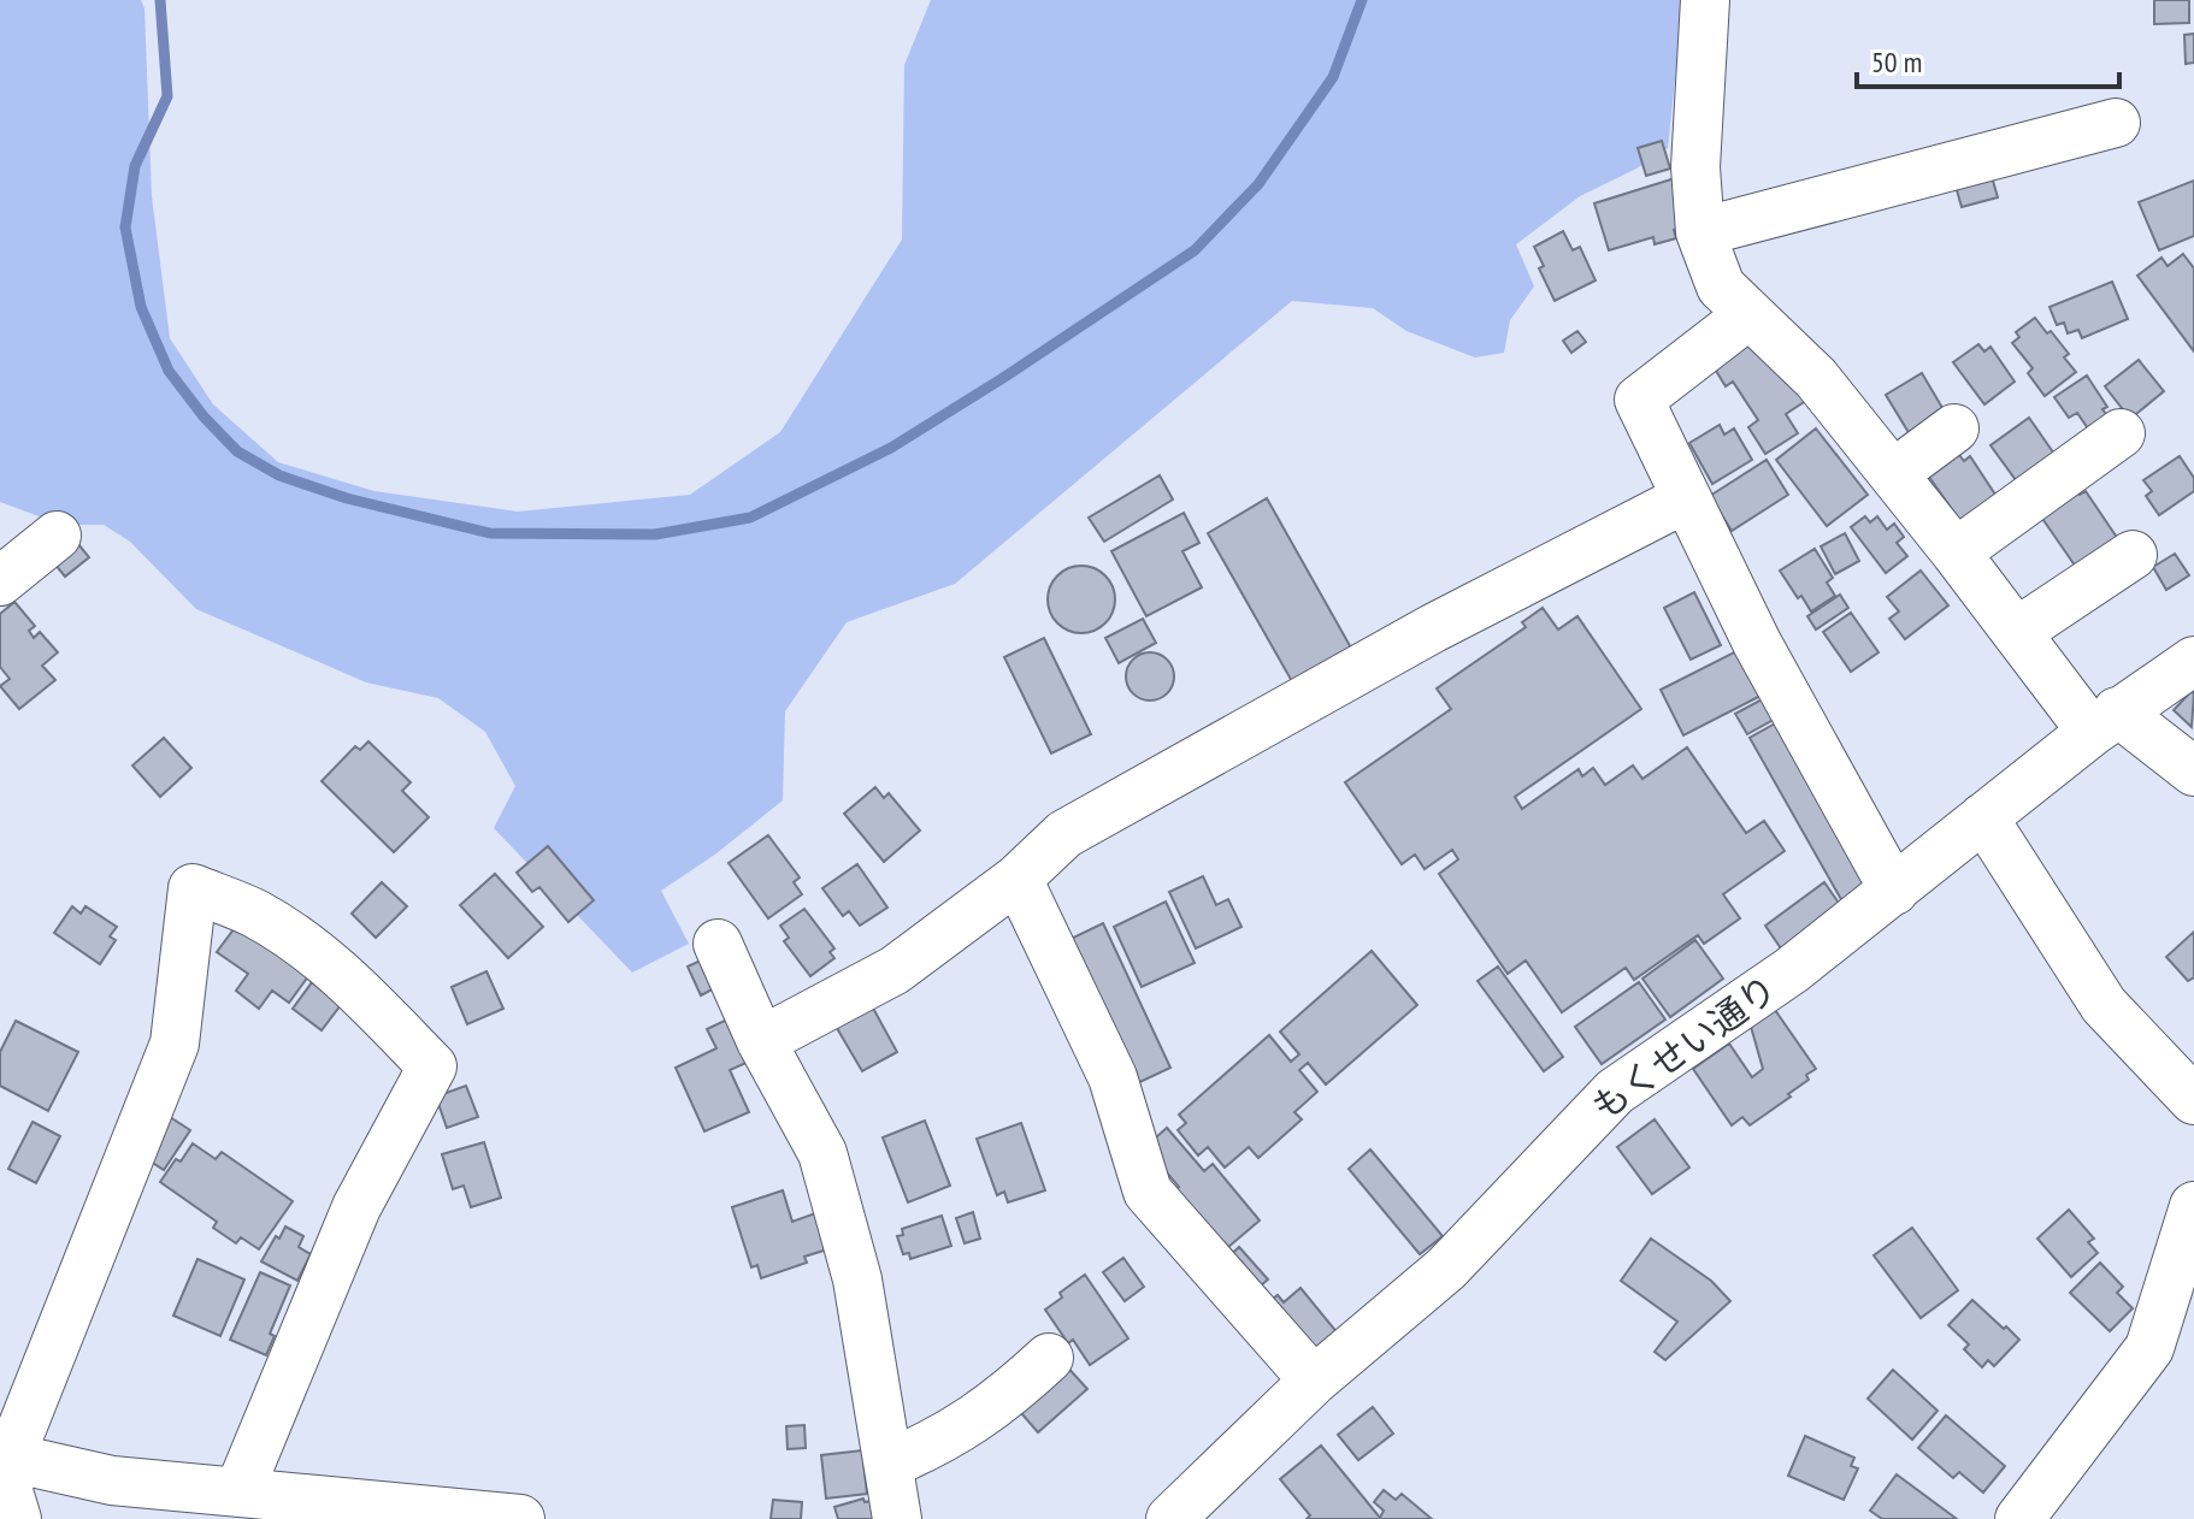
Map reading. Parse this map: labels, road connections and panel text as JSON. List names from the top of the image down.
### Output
{
  "streets": {
    "street": ["もくせい通り"]
  },
  "scale_bar": "50 m"
}
